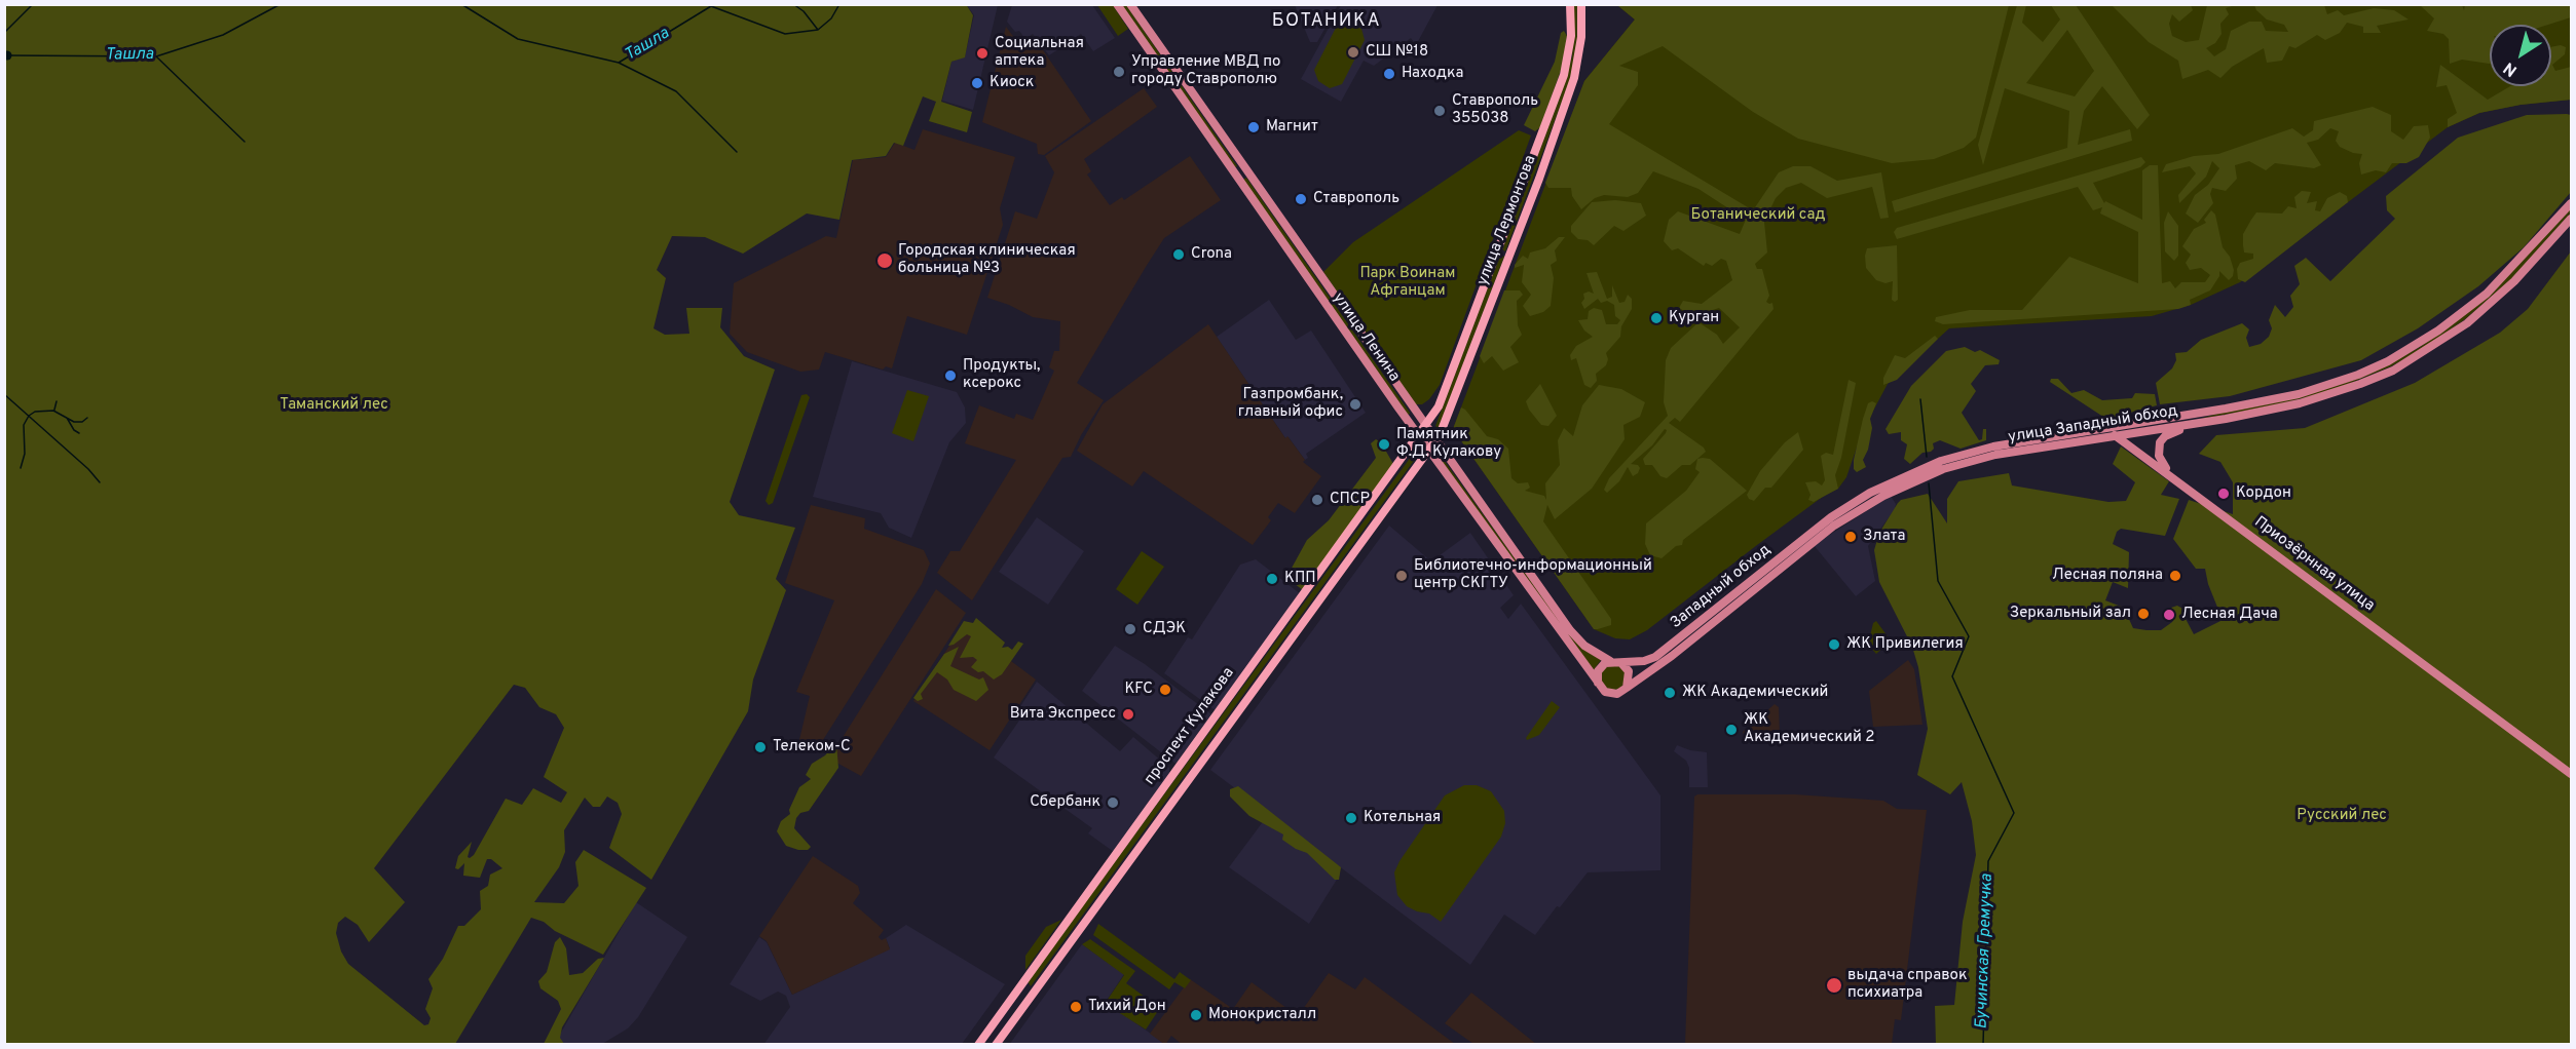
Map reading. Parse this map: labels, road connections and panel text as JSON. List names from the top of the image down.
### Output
{
  "streets": {
    "main road": [
      "улица Лермонтова",
      "улица Ленина",
      "улица Западный обход",
      "Приозёрнная улица",
      "Западный обход",
      "проспект Кулакова"
    ]
  },
  "crossings": [
    ["улица Лермонтова", "улица Ленина"],
    ["улица Лермонтова", "проспект Кулакова"],
    ["улица Ленина", "улица Западный обход"],
    ["улица Ленина", "Западный обход"],
    ["улица Ленина", "проспект Кулакова"],
    ["улица Западный обход", "Приозёрнная улица"],
    ["улица Западный обход", "Западный обход"]
  ],
  "districts": ["БОТАНИКА"],
  "water": ["Ташла", "Бучинская Гремучка"],
  "parks": [
    "Ботанический сад",
    "Парк Воинам Афганцам",
    "Таманский лес",
    "Русский лес"
  ],
  "places": [
    "СШ №18",
    "Социальная аптека",
    "Управление МВД по городу Ставрополю",
    "Находка",
    "Киоск",
    "Ставрополь 355038",
    "Магнит",
    "Ставрополь",
    "Crona",
    "Городская клиническая больница №3",
    "Курган",
    "Продукты, ксерокс",
    "Газпромбанк, главный офис",
    "Памятник Ф.Д. Кулакову",
    "Кордон",
    "СПСР",
    "Злата",
    "Библиотечно-информационный центр СКГТУ",
    "Лесная поляна",
    "КПП",
    "Зеркальный зал",
    "Лесная Дача",
    "СДЭК",
    "ЖК Привилегия",
    "KFC",
    "ЖК Академический",
    "Вита Экспресс",
    "ЖК Академический 2",
    "Телеком-С",
    "Сбербанк",
    "Котельная",
    "выдача справок психиатра",
    "Тихий Дон",
    "Монокристалл"
  ],
  "north": "bottom left"
}
